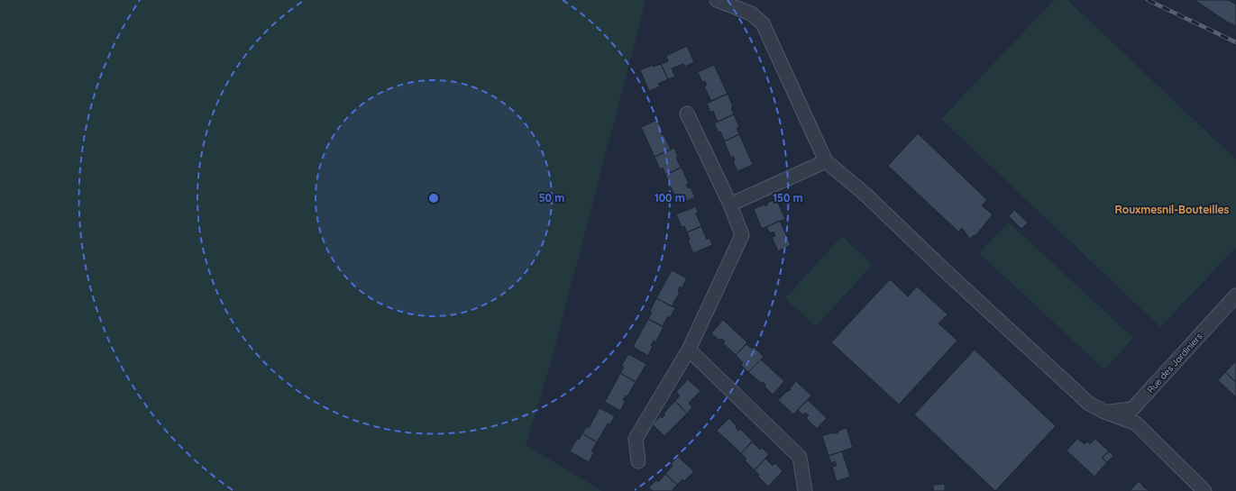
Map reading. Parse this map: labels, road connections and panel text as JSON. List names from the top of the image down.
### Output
{
  "streets": {
    "street": ["Rue des Jardiniers"]
  },
  "districts": ["Rouxmesnil-Bouteilles"],
  "rings": ["50 m", "100 m", "150 m"]
}
